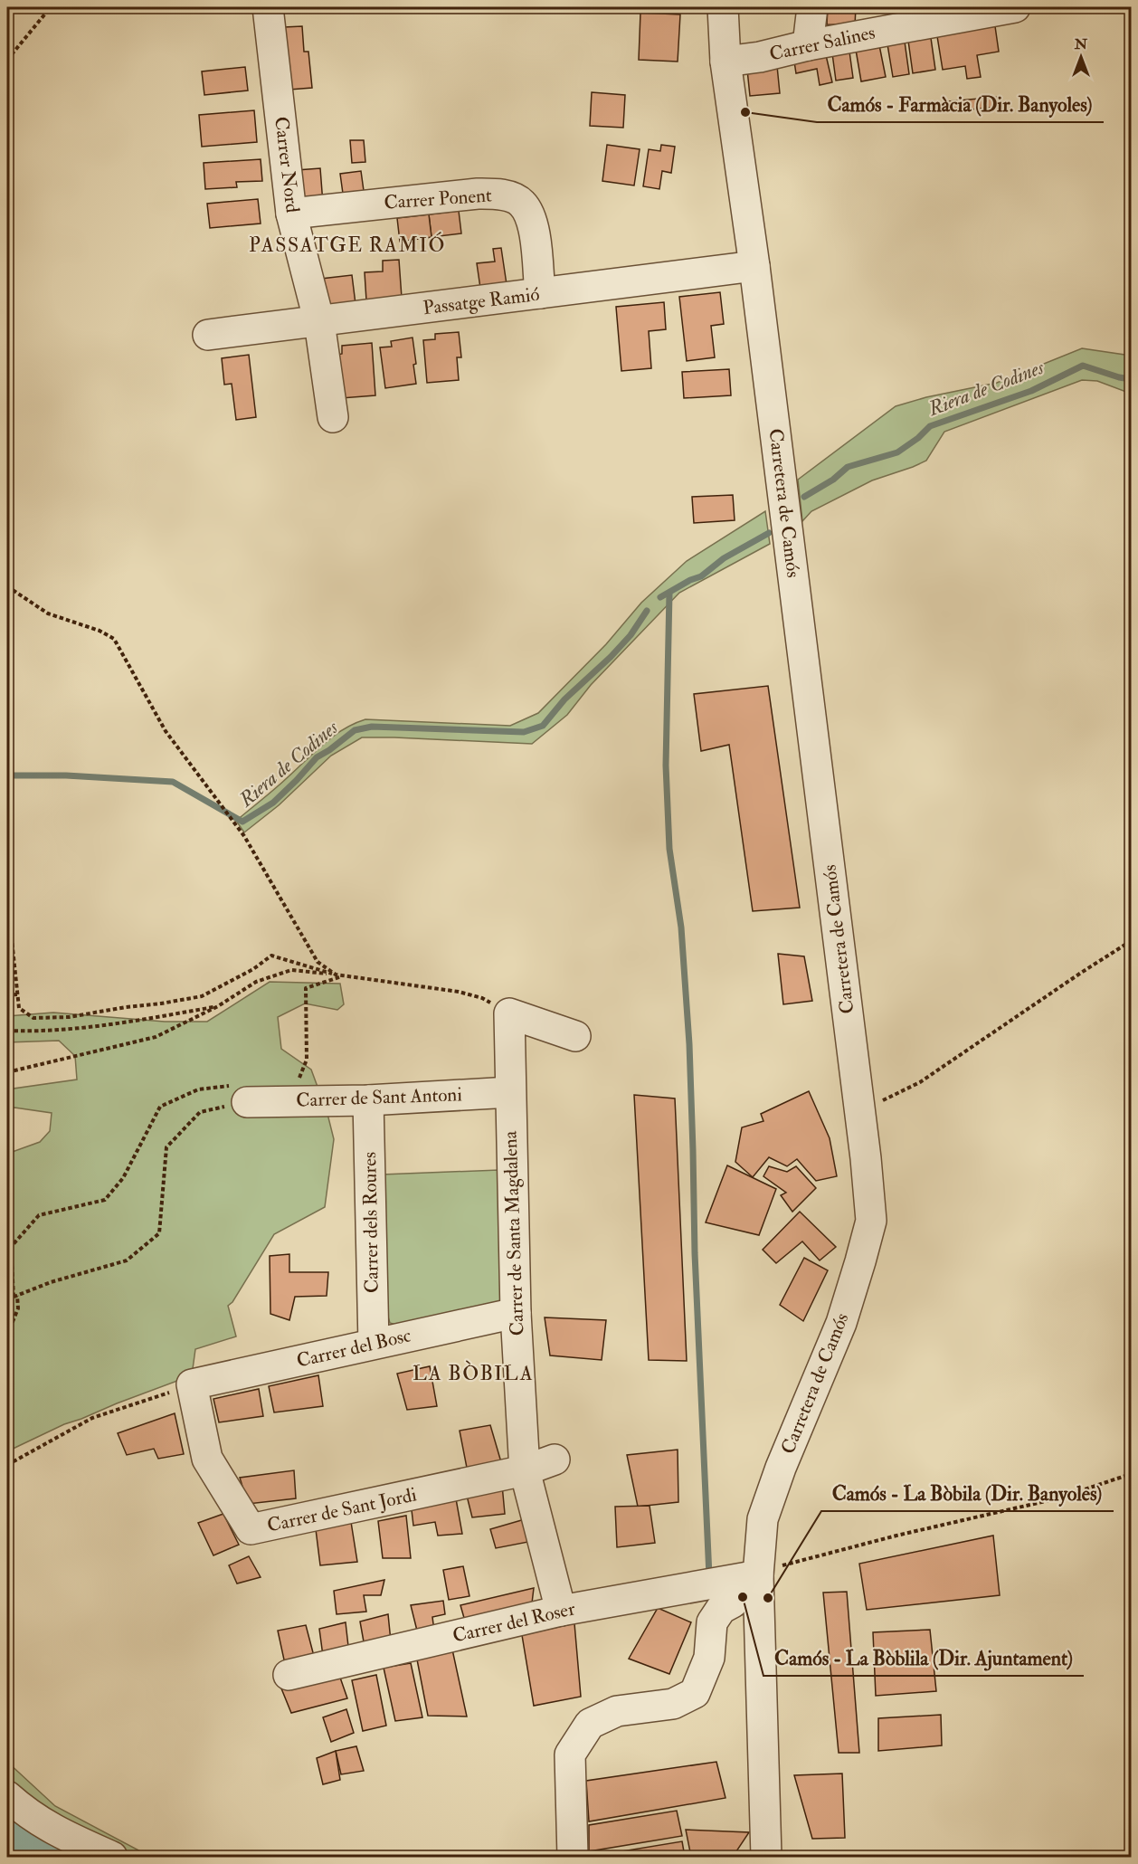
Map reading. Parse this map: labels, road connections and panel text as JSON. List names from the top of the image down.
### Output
{
  "streets": {
    "street": [
      "Carrer Salines",
      "Carrer Nord",
      "Carrer Ponent",
      "Passatge Ramió",
      "Carretera de Camós",
      "Carrer de Sant Antoni",
      "Carrer dels Roures",
      "Carrer de Santa Magdalena",
      "Carrer del Bosc",
      "Carrer de Sant Jordi",
      "Carrer del Roser"
    ]
  },
  "crossings": [
    ["Carrer Salines", "Carretera de Camós"],
    ["Carrer Nord", "Carrer Ponent"],
    ["Carrer Nord", "Passatge Ramió"],
    ["Carrer Ponent", "Passatge Ramió"],
    ["Passatge Ramió", "Carretera de Camós"],
    ["Carretera de Camós", "Carrer del Roser"],
    ["Carrer de Sant Antoni", "Carrer dels Roures"],
    ["Carrer de Sant Antoni", "Carrer de Santa Magdalena"],
    ["Carrer dels Roures", "Carrer del Bosc"],
    ["Carrer de Santa Magdalena", "Carrer del Bosc"],
    ["Carrer de Santa Magdalena", "Carrer de Sant Jordi"],
    ["Carrer de Santa Magdalena", "Carrer del Roser"],
    ["Carrer del Bosc", "Carrer de Sant Jordi"]
  ],
  "districts": ["PASSATGE RAMIÓ", "LA BÒBILA"],
  "water": ["Riera de Codines"],
  "places": ["Camós - Farmàcia (Dir. Banyoles)", "Camós - La Bòblila (Dir. Ajuntament)", "Camós - La Bòbila (Dir. Banyoles)"],
  "north": "top"
}
